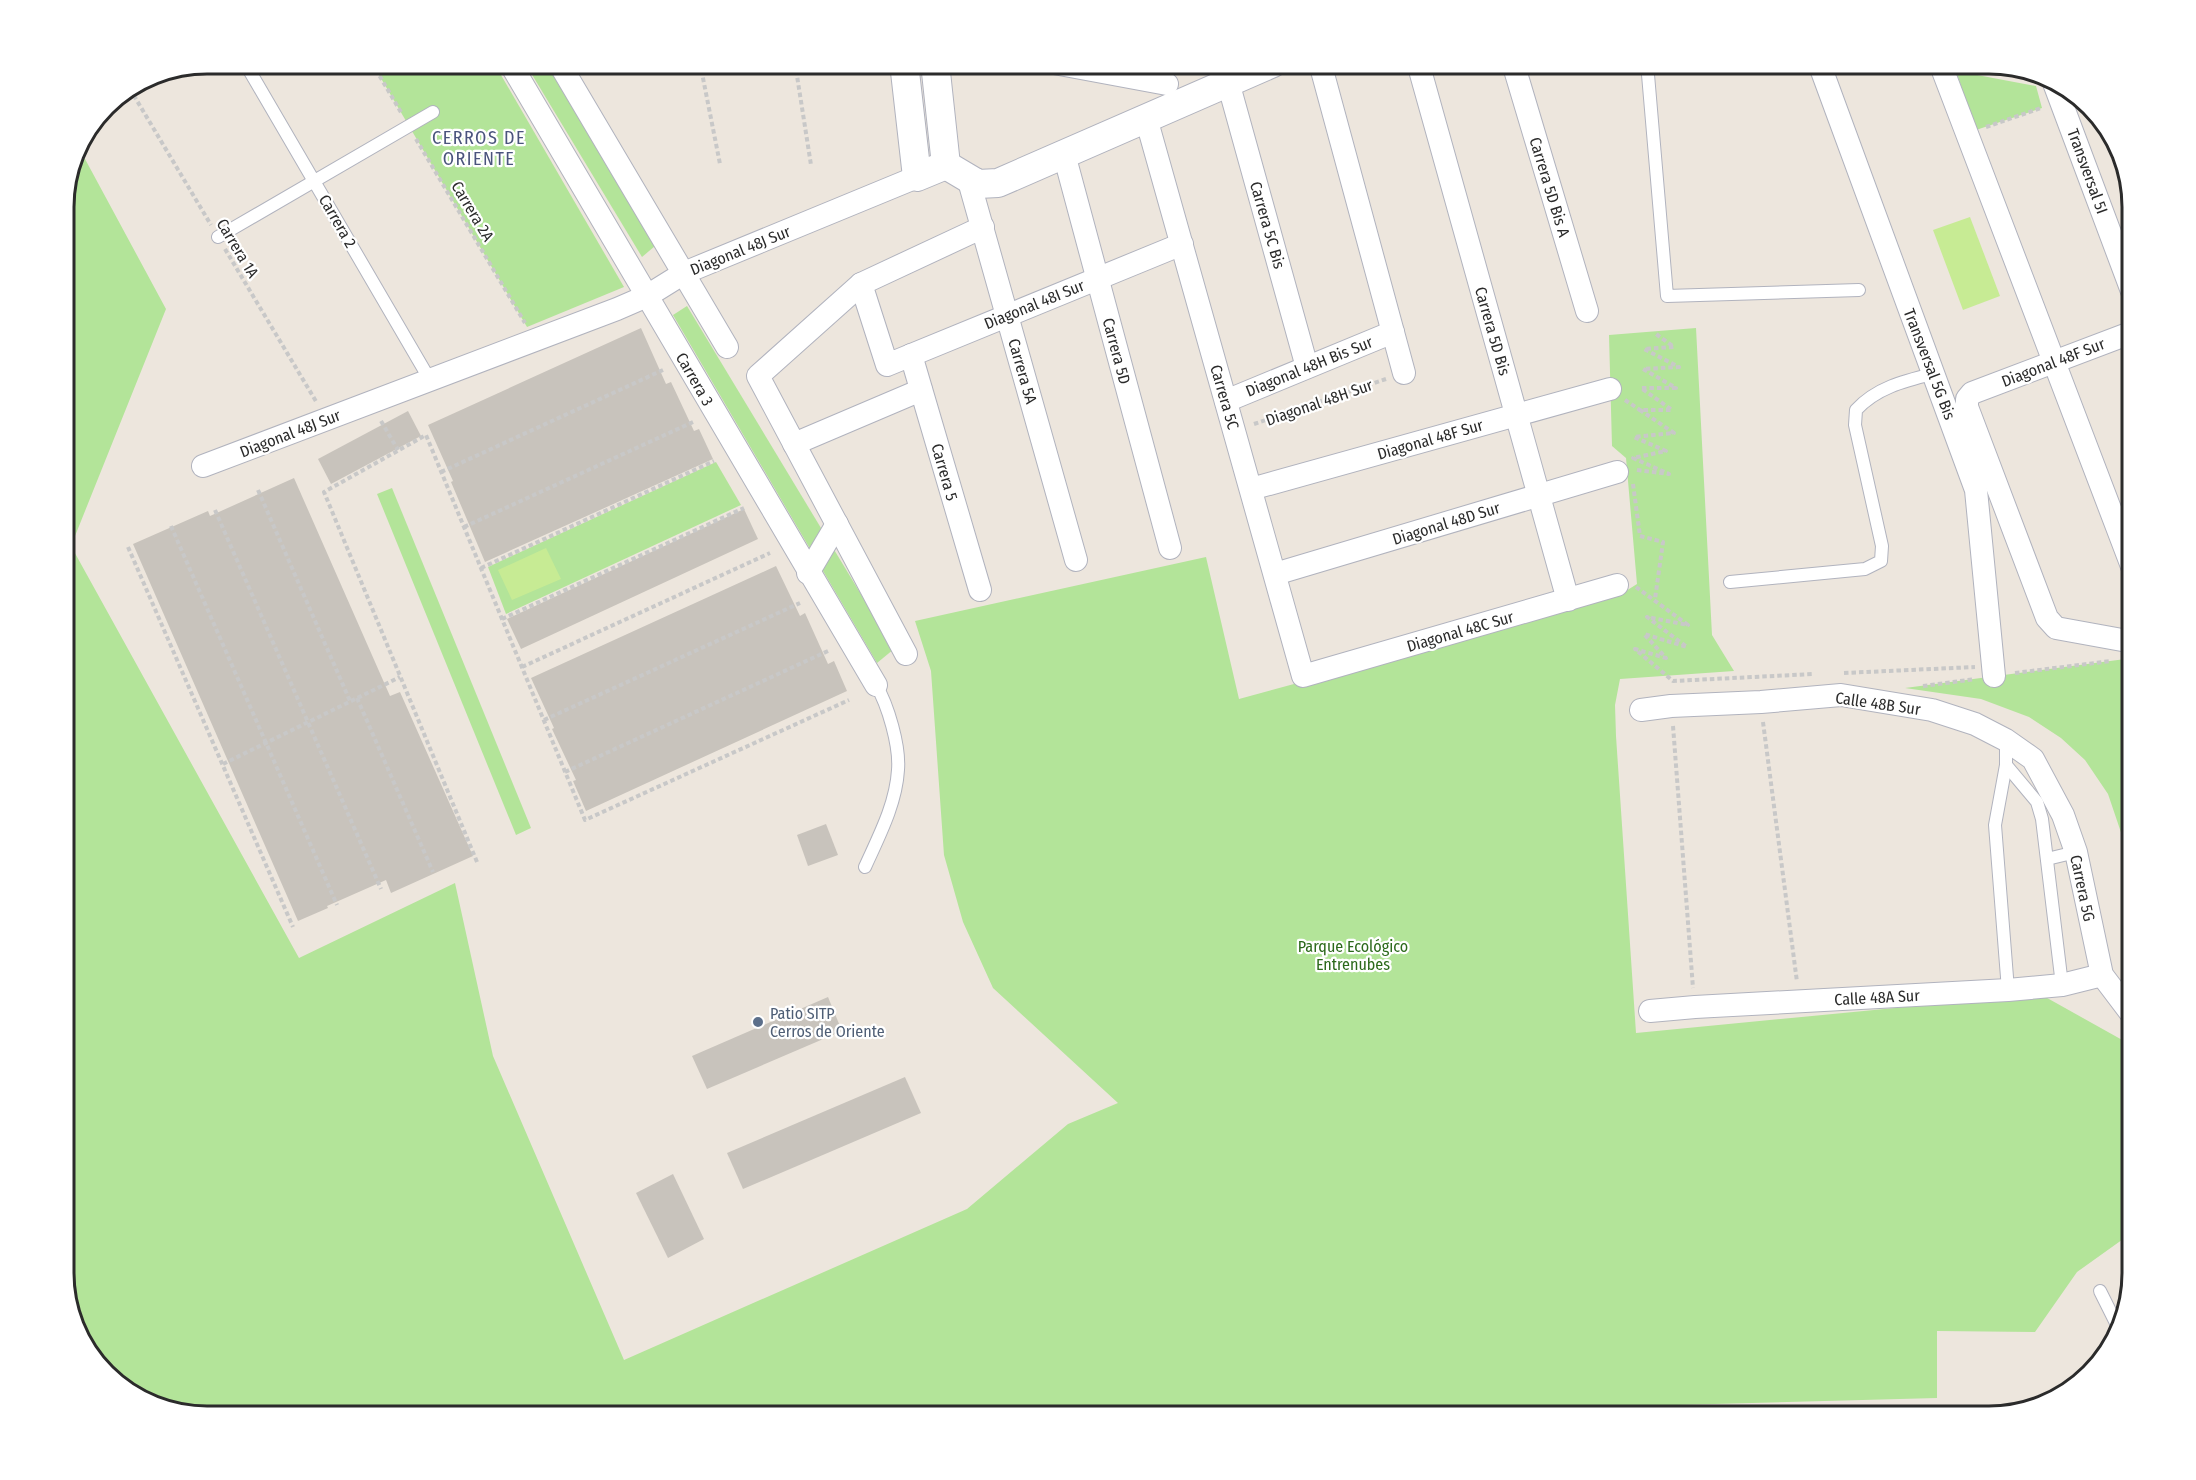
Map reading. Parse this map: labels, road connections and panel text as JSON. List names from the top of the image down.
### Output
{
  "streets": {
    "street": [
      "Transversal 5I",
      "Carrera 5D Bis A",
      "Carrera 5C Bis",
      "Diagonal 48J Sur",
      "Diagonal 48I Sur",
      "Carrera 5D Bis",
      "Carrera 5D",
      "Diagonal 48F Sur",
      "Transversal 5G Bis",
      "Diagonal 48H Bis Sur",
      "Carrera 5A",
      "Carrera 3",
      "Carrera 5C",
      "Carrera 5",
      "Diagonal 48D Sur",
      "Diagonal 48C Sur",
      "Calle 48B Sur",
      "Carrera 5G",
      "Calle 48A Sur"
    ],
    "lane": ["Carrera 2"],
    "path": ["Carrera 2A", "Carrera 1A", "Diagonal 48H Sur"]
  },
  "crossings": [
    ["Carrera 2A", "Diagonal 48J Sur"],
    ["Carrera 2", "Diagonal 48J Sur"],
    ["Carrera 5C Bis", "Diagonal 48H Bis Sur"],
    ["Carrera 1A", "Diagonal 48J Sur"],
    ["Diagonal 48J Sur", "Carrera 3"],
    ["Diagonal 48I Sur", "Carrera 5D"],
    ["Diagonal 48I Sur", "Carrera 5A"],
    ["Diagonal 48I Sur", "Carrera 5C"],
    ["Diagonal 48I Sur", "Carrera 5"],
    ["Carrera 5D Bis", "Diagonal 48F Sur"],
    ["Carrera 5D Bis", "Diagonal 48D Sur"],
    ["Carrera 5D Bis", "Diagonal 48C Sur"],
    ["Diagonal 48F Sur", "Transversal 5G Bis"],
    ["Diagonal 48F Sur", "Carrera 5C"],
    ["Diagonal 48H Bis Sur", "Carrera 5C"],
    ["Carrera 5C", "Diagonal 48H Sur"],
    ["Carrera 5C", "Diagonal 48D Sur"],
    ["Carrera 5C", "Diagonal 48C Sur"],
    ["Calle 48B Sur", "Carrera 5G"],
    ["Carrera 5G", "Calle 48A Sur"]
  ],
  "districts": ["CERROS DE ORIENTE"],
  "parks": ["Parque Ecológico Entrenubes"],
  "places": ["Patio SITP Cerros de Oriente"]
}
